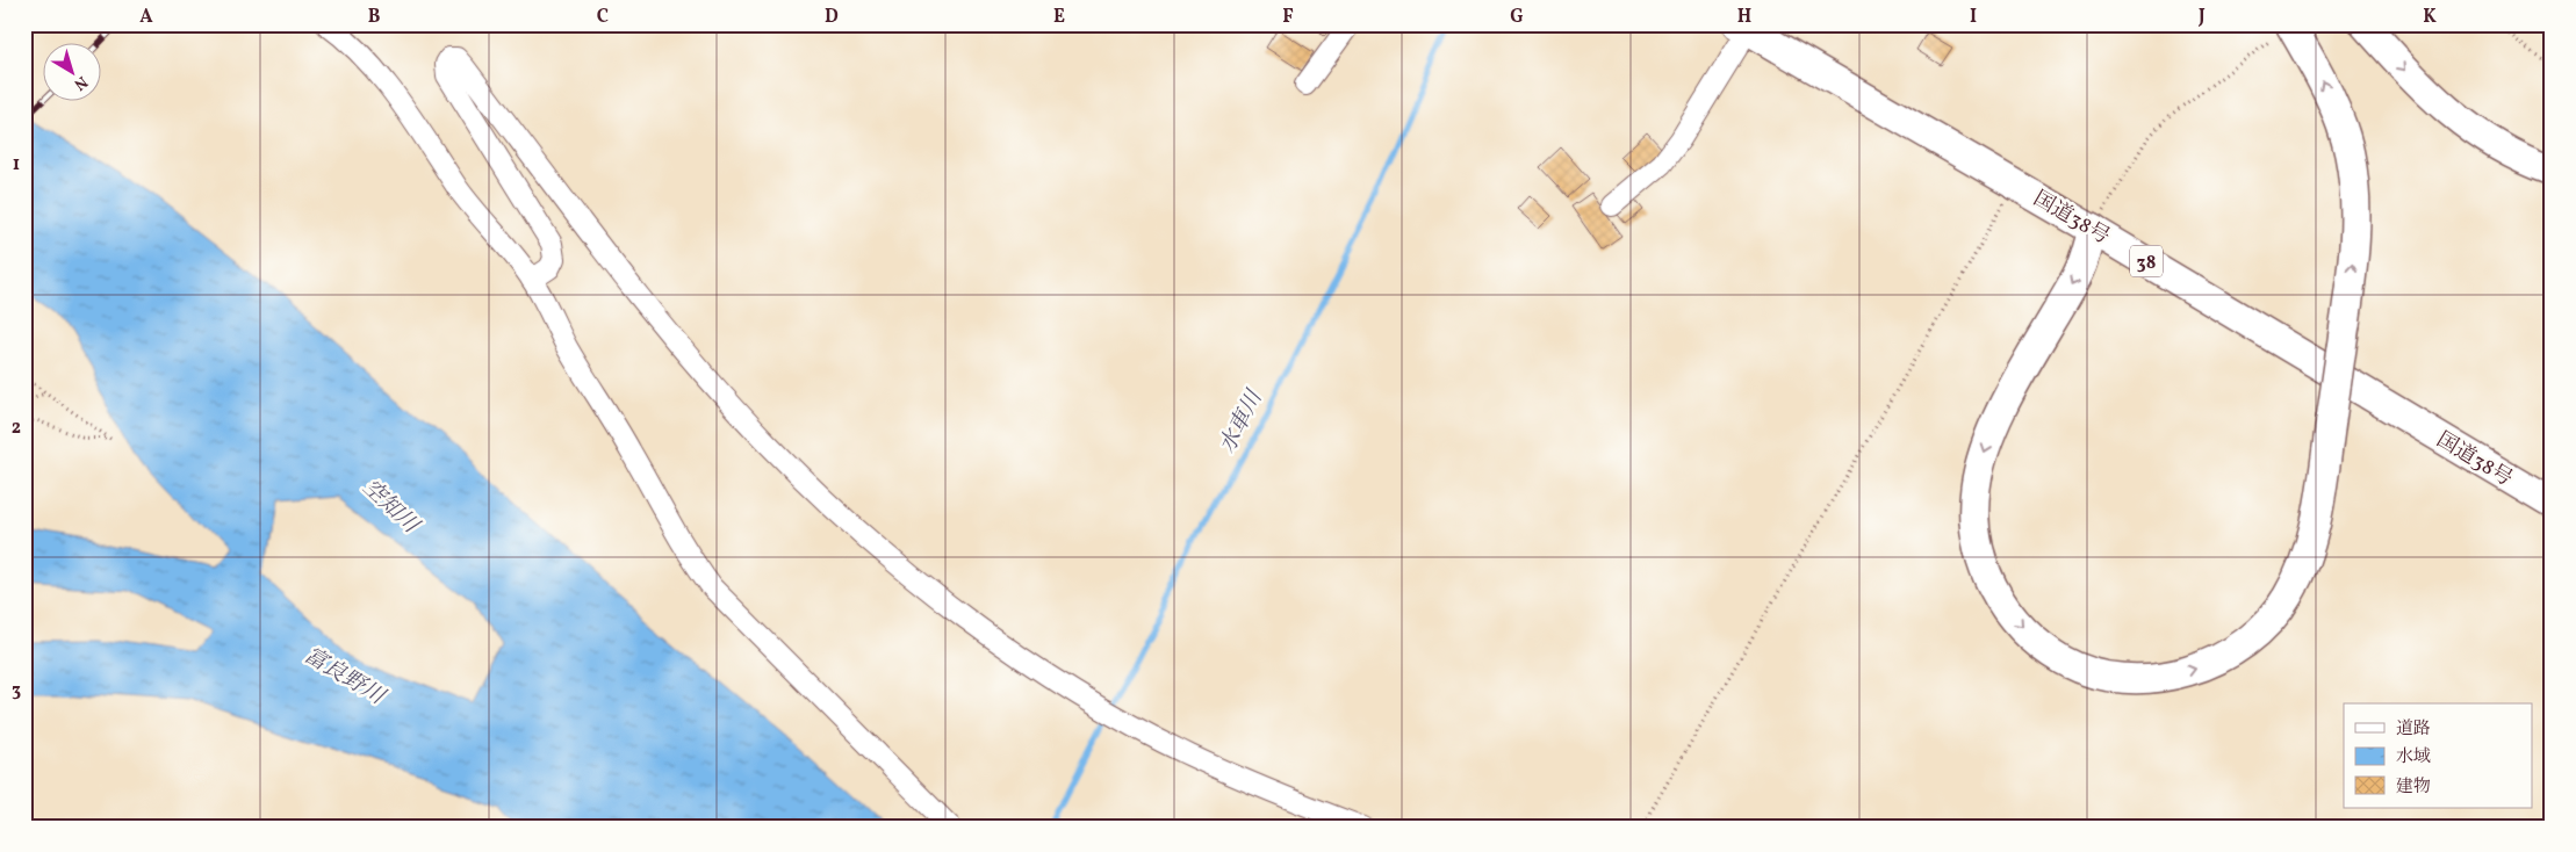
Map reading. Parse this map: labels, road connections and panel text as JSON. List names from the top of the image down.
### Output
{
  "streets": {
    "highway": ["国道38号", "38"]
  },
  "water": ["水車川", "空知川", "富良野川"],
  "legend": ["道路", "水域", "建物"],
  "north": "bottom right",
  "grid": {
    "columns": [
      "A",
      "B",
      "C",
      "D",
      "E",
      "F",
      "G",
      "H",
      "I",
      "J",
      "K"
    ],
    "rows": ["1", "2", "3"]
  }
}
